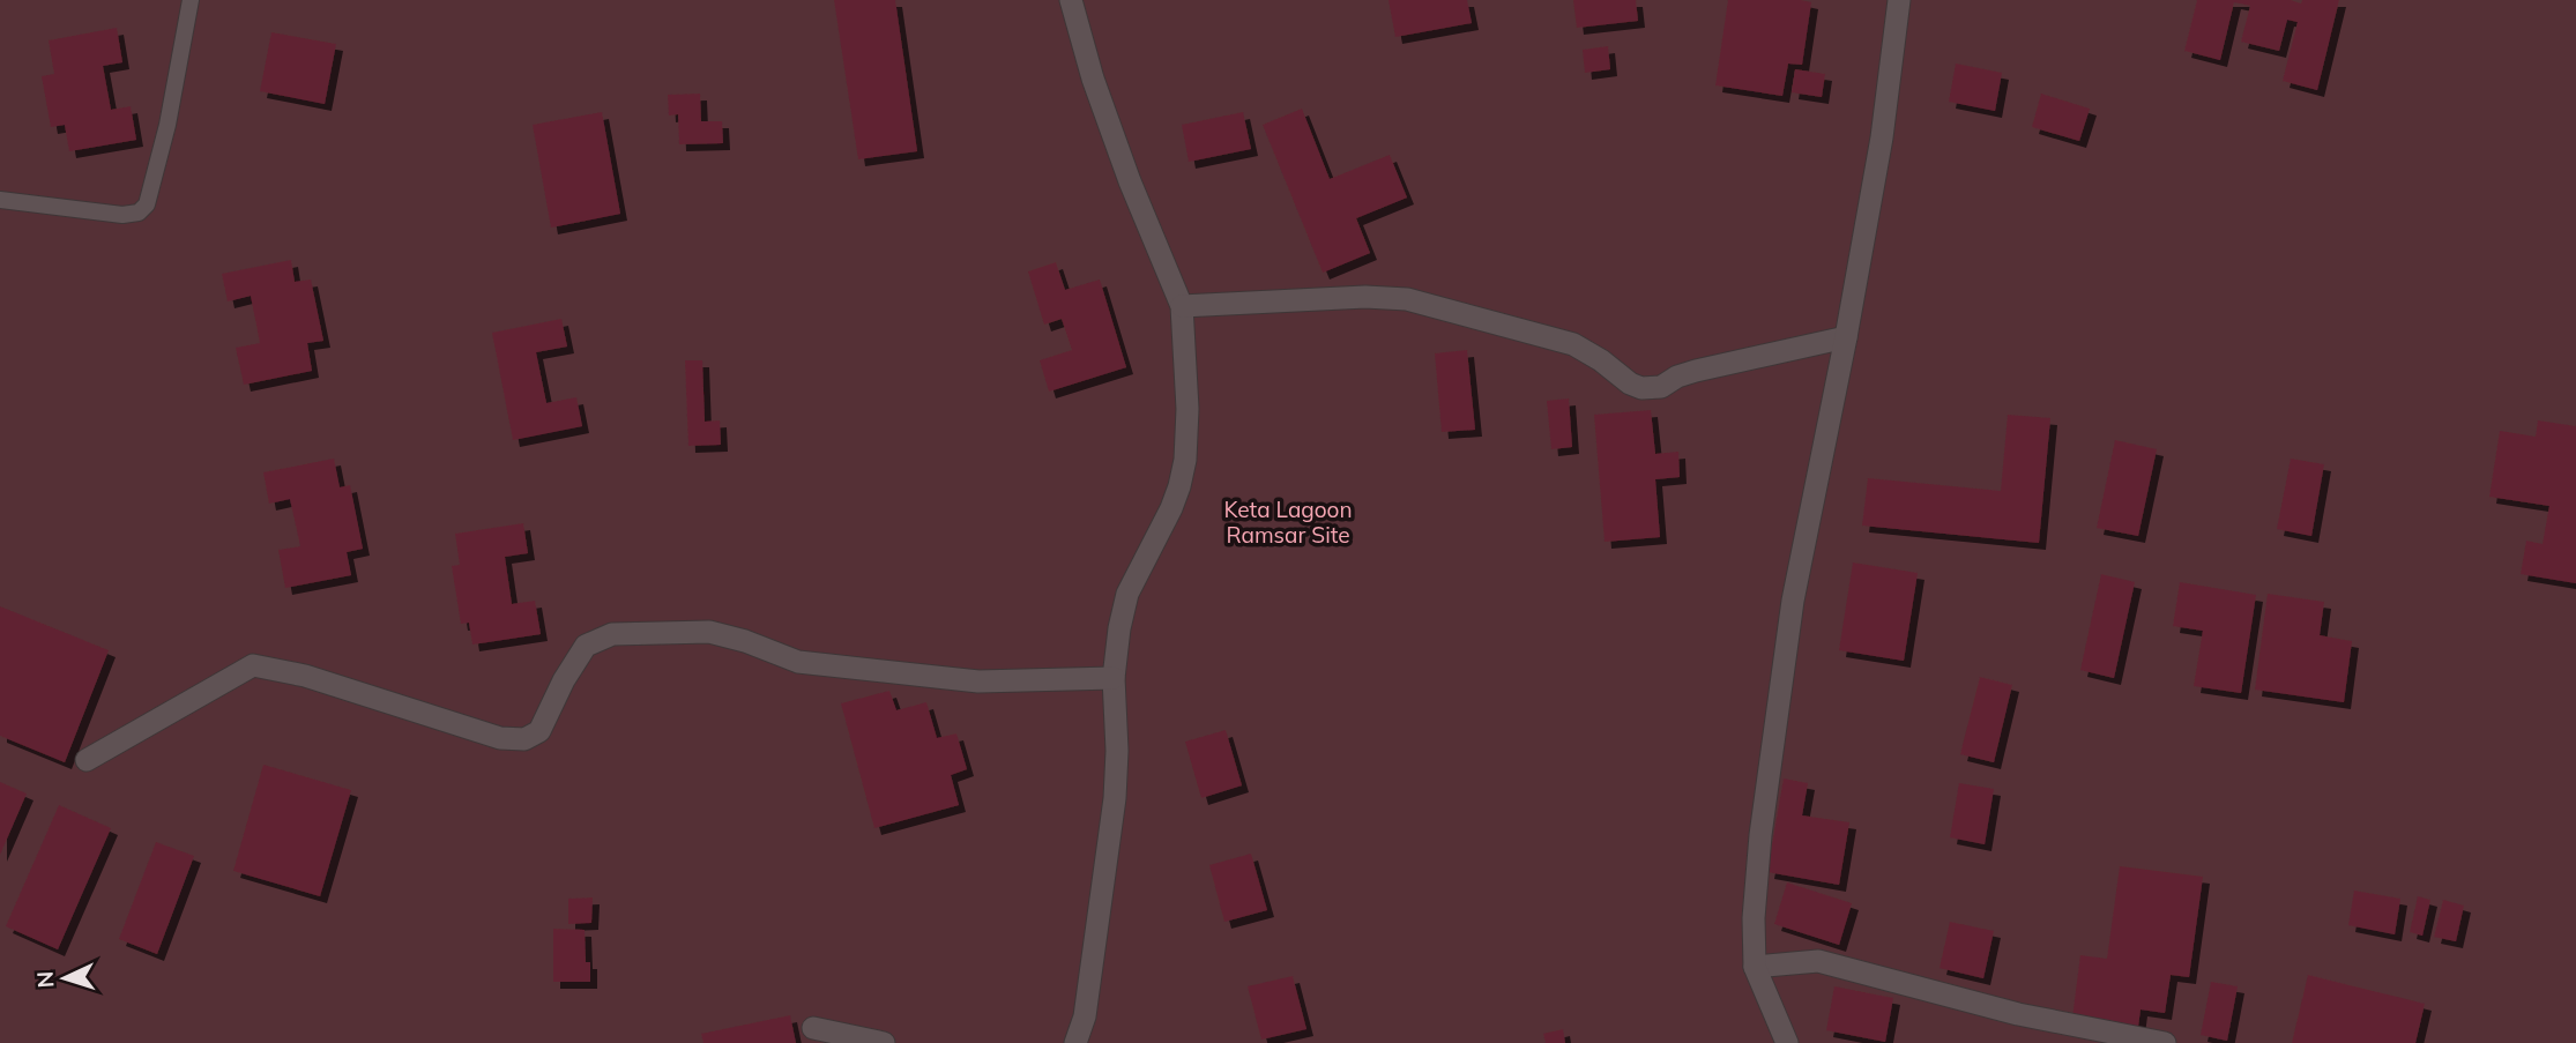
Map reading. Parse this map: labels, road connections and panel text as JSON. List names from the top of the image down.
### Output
{
  "parks": ["Keta Lagoon Ramsar Site"],
  "north": "left"
}
